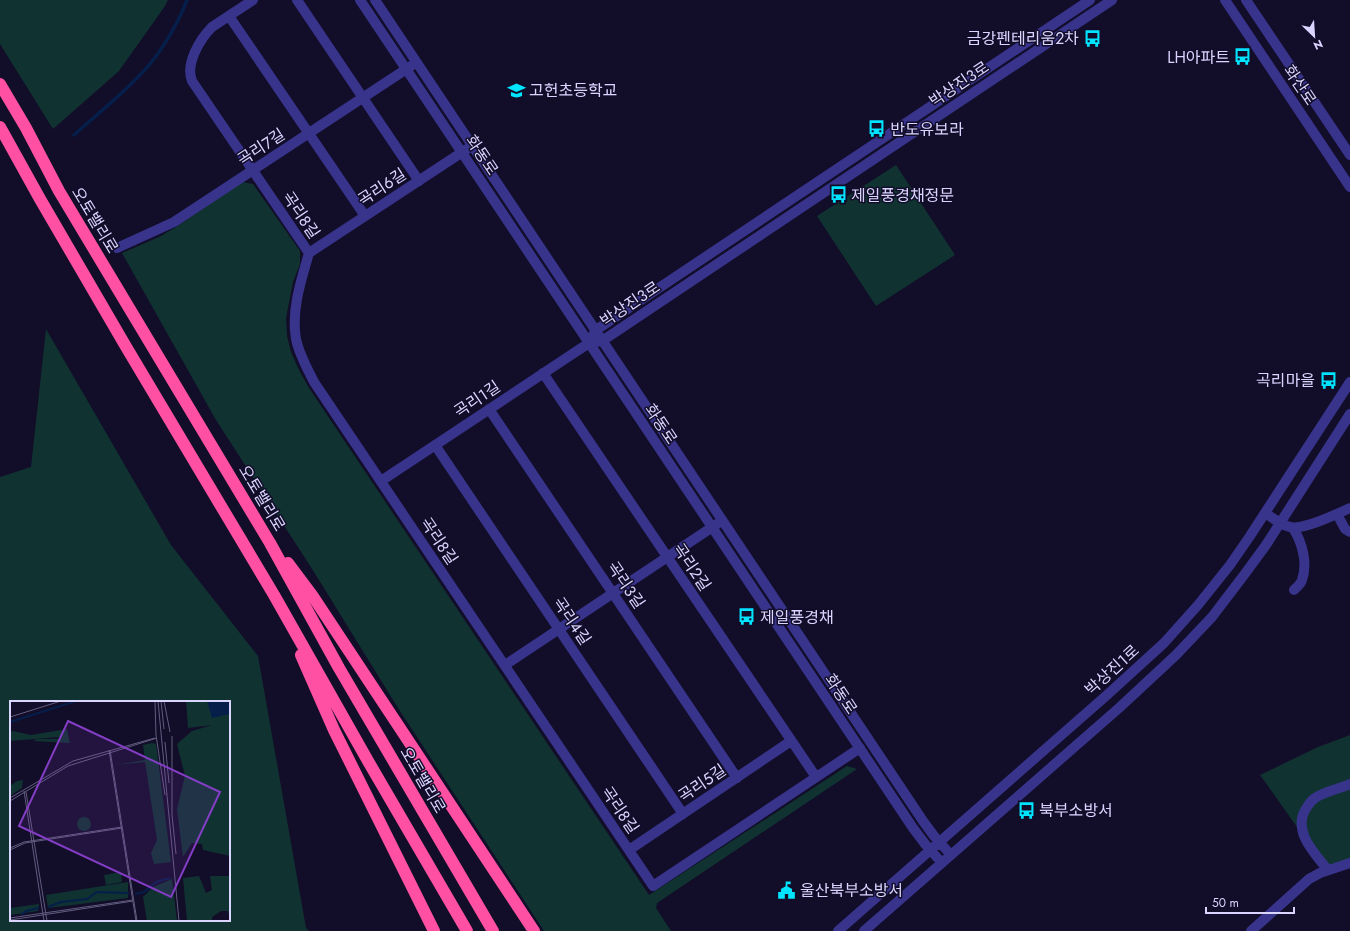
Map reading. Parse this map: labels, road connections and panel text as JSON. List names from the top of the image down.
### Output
{
  "streets": {
    "highway": ["오토밸리로"],
    "street": [
      "박상진3로",
      "화산로",
      "곡리7길",
      "화동로",
      "곡리6길",
      "곡리8길",
      "곡리1길",
      "곡리2길",
      "곡리3길",
      "곡리4길",
      "박상진1로",
      "곡리5길"
    ]
  },
  "crossings": [
    ["박상진3로", "화동로"],
    ["박상진3로", "곡리1길"],
    ["곡리7길", "화동로"],
    ["곡리7길", "곡리8길"],
    ["화동로", "곡리6길"],
    ["화동로", "곡리8길"],
    ["화동로", "곡리1길"],
    ["화동로", "박상진1로"],
    ["곡리6길", "곡리8길"],
    ["곡리8길", "곡리1길"],
    ["곡리8길", "곡리2길"],
    ["곡리8길", "곡리5길"],
    ["곡리1길", "곡리2길"],
    ["곡리1길", "곡리3길"],
    ["곡리1길", "곡리4길"],
    ["곡리2길", "곡리5길"],
    ["곡리3길", "곡리5길"],
    ["곡리4길", "곡리5길"]
  ],
  "places": {
    "bus stop": [
      "금강펜테리움2차",
      "LH아파트",
      "반도유보라",
      "제일풍경채정문",
      "곡리마을",
      "제일풍경채",
      "북부소방서"
    ],
    "school or university": ["고헌초등학교"],
    "public building": ["울산북부소방서"]
  },
  "scale_bar": "50 m",
  "north": "bottom right"
}
